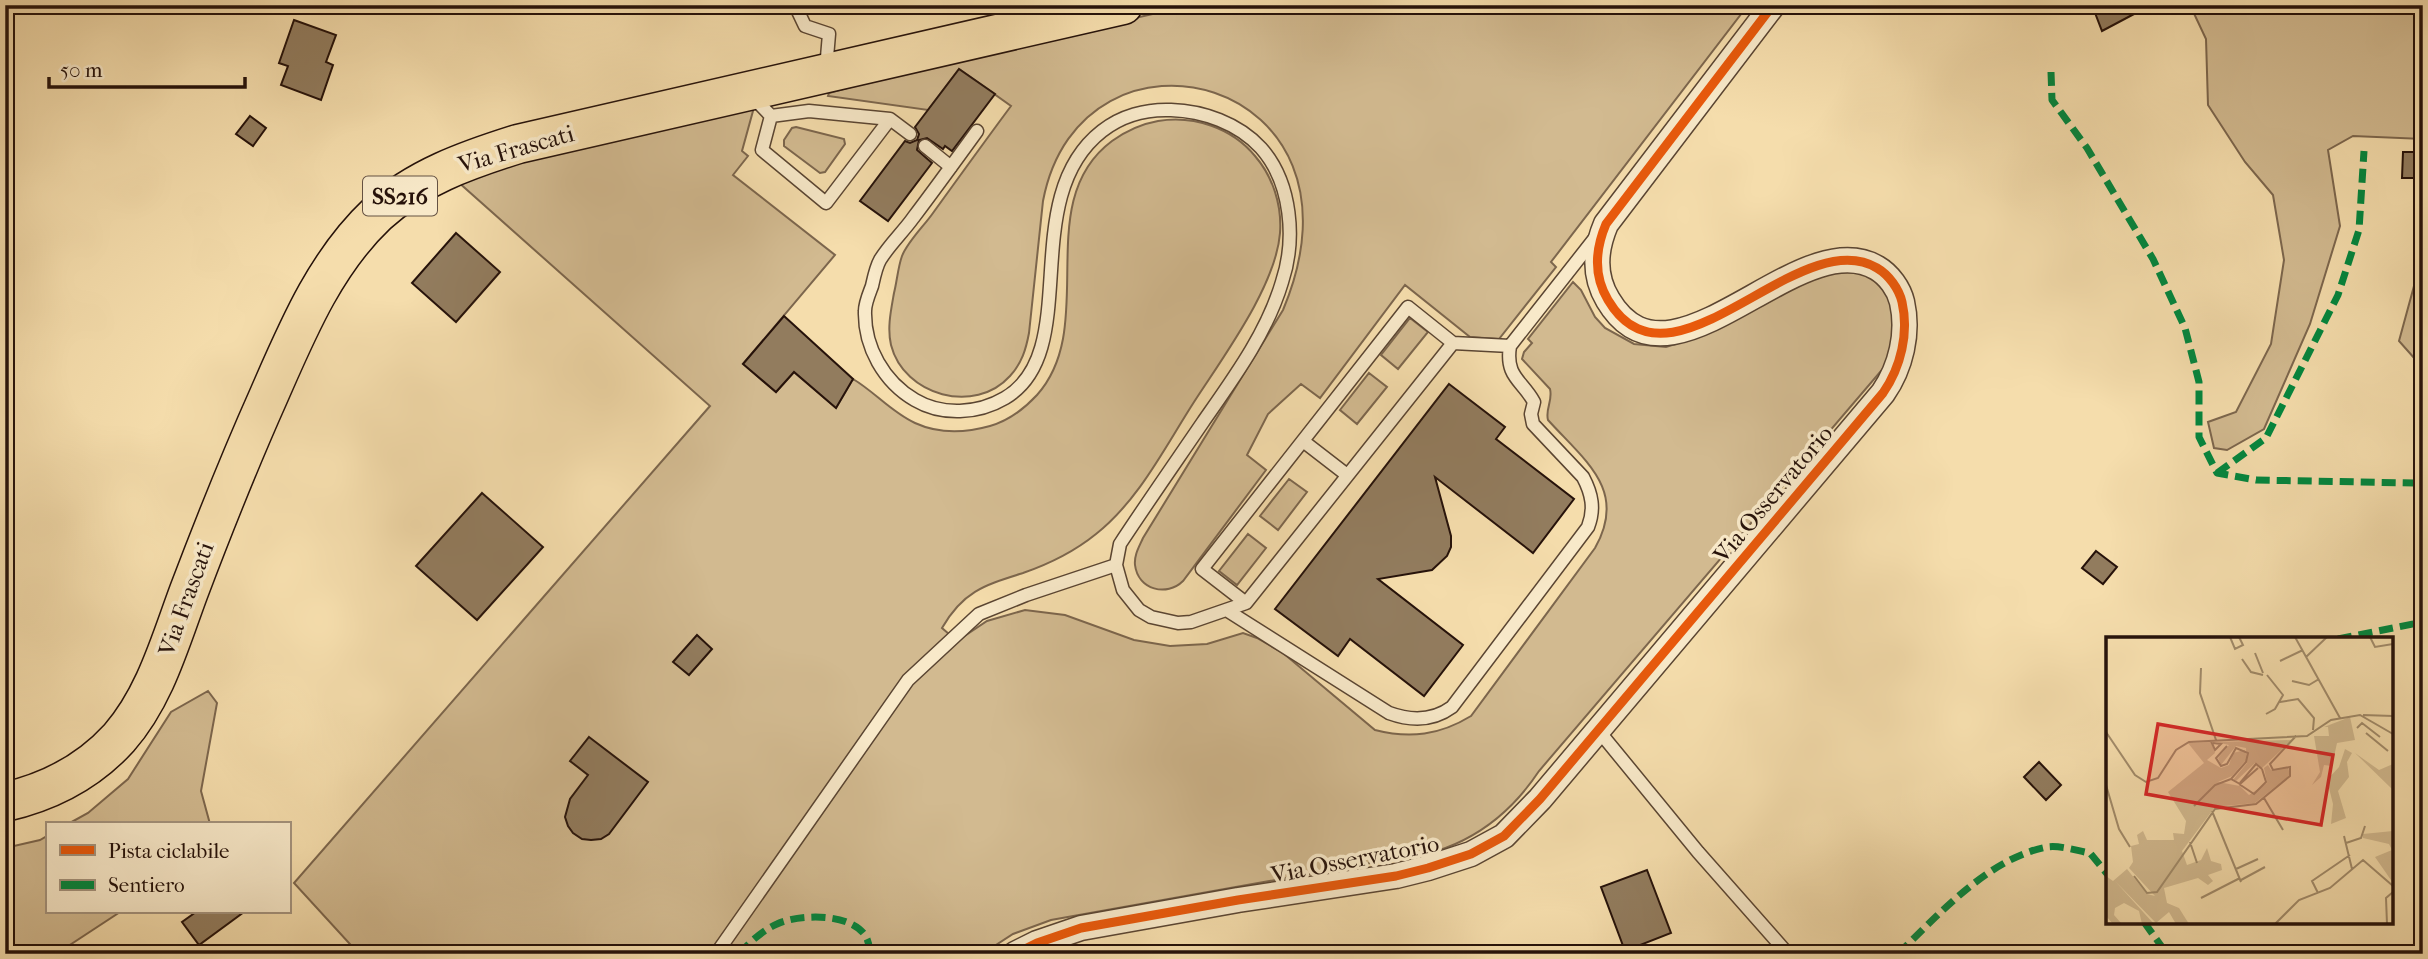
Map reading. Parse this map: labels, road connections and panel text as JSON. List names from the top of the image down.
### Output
{
  "streets": {
    "main road": ["Via Frascati", "SS216"],
    "street": ["Via Osservatorio"]
  },
  "legend": ["Pista ciclabile", "Sentiero"],
  "scale_bar": "50 m"
}
